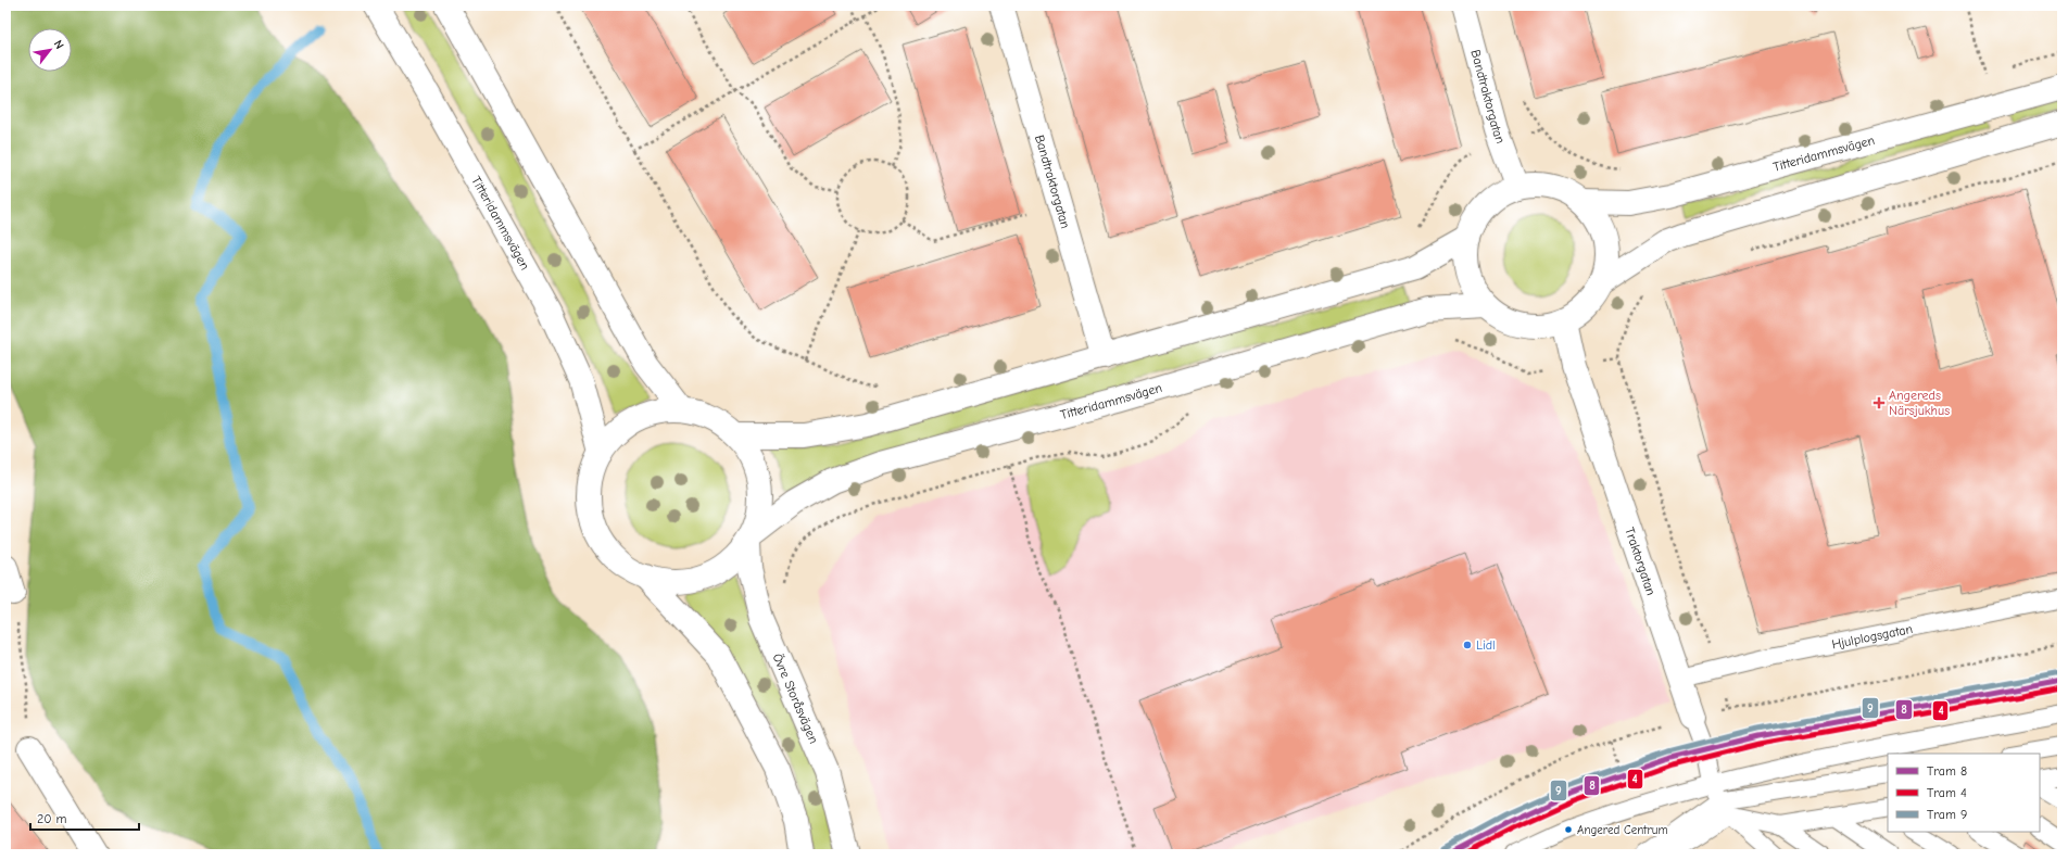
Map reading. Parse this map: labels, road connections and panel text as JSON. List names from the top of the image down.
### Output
{
  "streets": {
    "street": [
      "Bandtraktorgatan",
      "Titteridammsvägen",
      "Traktorgatan",
      "Övre Storåsvägen"
    ],
    "lane": ["Hjulplogsgatan"]
  },
  "crossings": [
    ["Bandtraktorgatan", "Titteridammsvägen"],
    ["Bandtraktorgatan", "Traktorgatan"],
    ["Titteridammsvägen", "Traktorgatan"],
    ["Titteridammsvägen", "Övre Storåsvägen"],
    ["Traktorgatan", "Hjulplogsgatan"]
  ],
  "places": {
    "health": ["Angereds Närsjukhus"],
    "other": ["Lidl", "Angered Centrum"]
  },
  "lines": ["tram line 9", "tram line 8", "tram line 4"],
  "legend": ["Tram 8", "Tram 4", "Tram 9"],
  "scale_bar": "20 m",
  "north": "top right"
}
